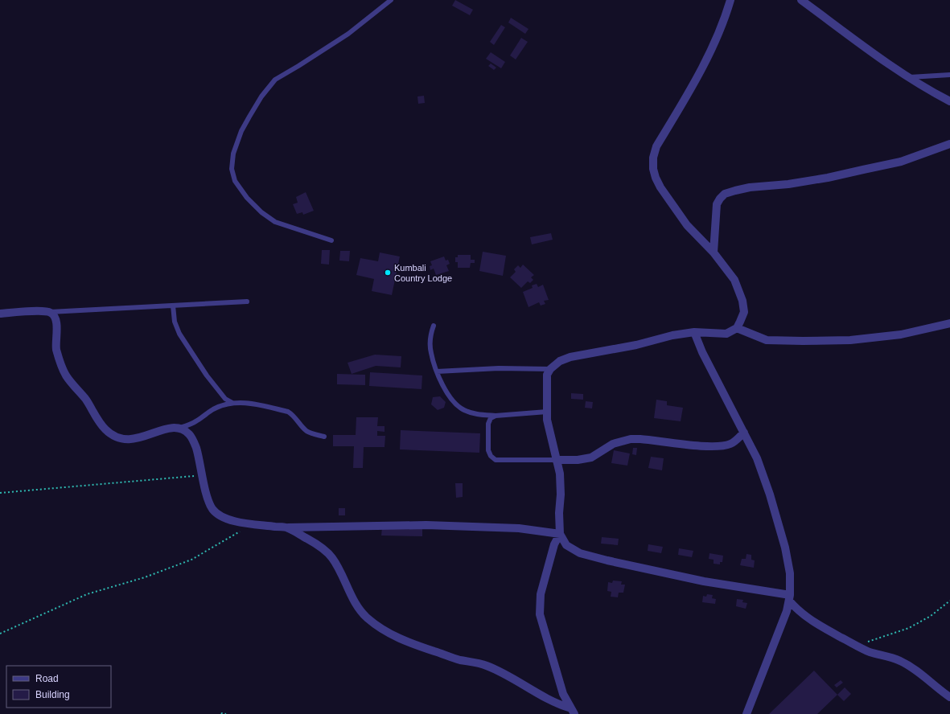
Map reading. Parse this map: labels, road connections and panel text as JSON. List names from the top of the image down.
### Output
{
  "places": ["Kumbali Country Lodge"],
  "legend": ["Road", "Building"]
}
